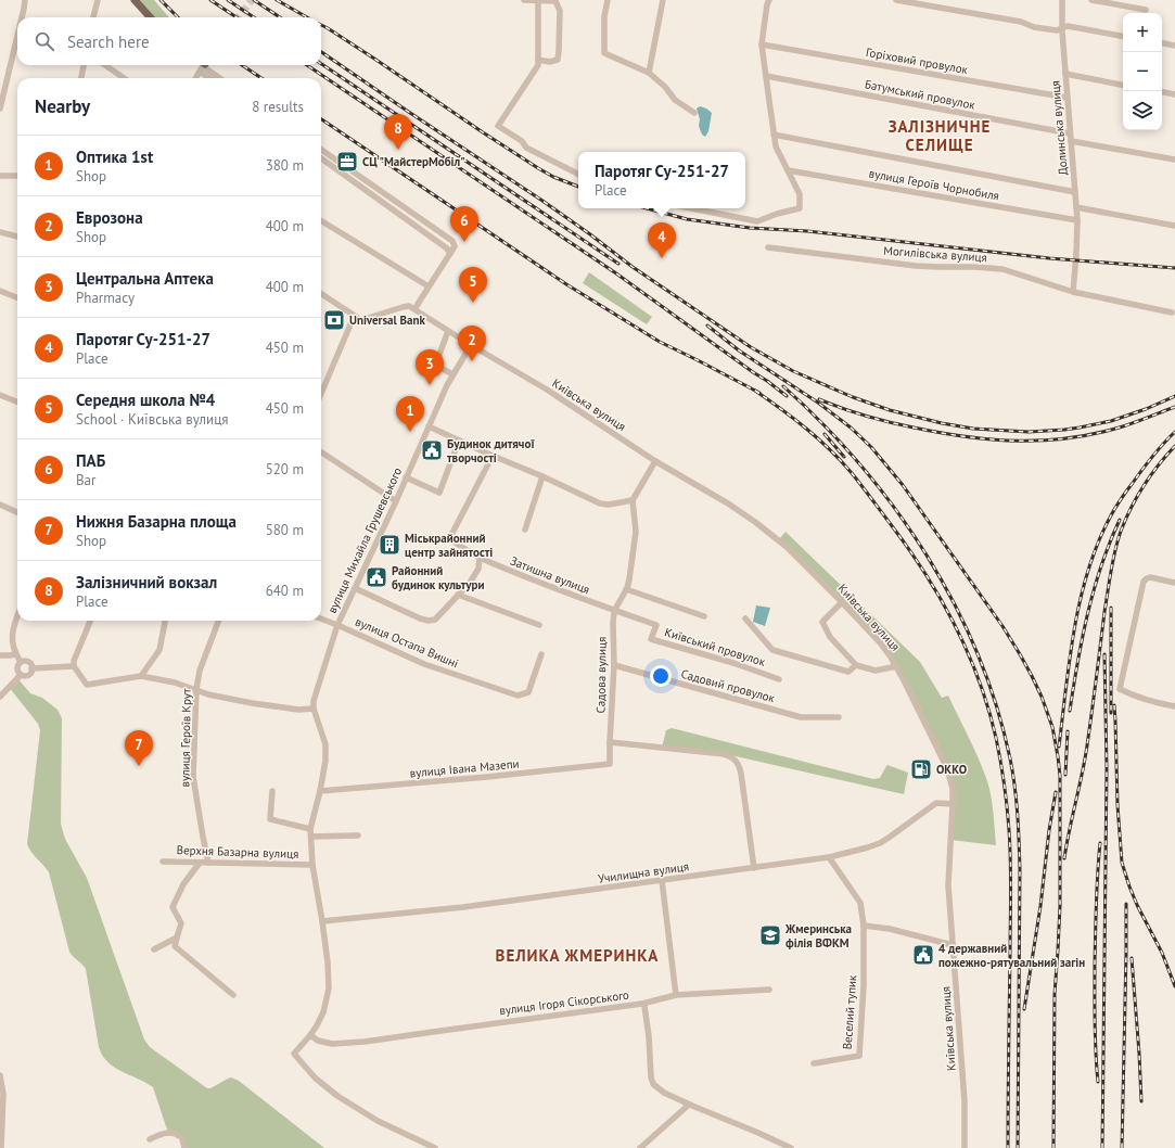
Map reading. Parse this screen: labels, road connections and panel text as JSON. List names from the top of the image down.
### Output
{
  "streets": {
    "street": [
      "Горіховий провулок",
      "Батумський провулок",
      "Долинська вулиця",
      "вулиця Героїв Чорнобиля",
      "Могилівська вулиця",
      "Київська вулиця",
      "вулиця Михайла Грушевського",
      "Затишна вулиця",
      "вулиця Остапа Вишні",
      "Київський провулок",
      "Садова вулиця",
      "Садовий провулок",
      "вулиця Героїв Крут",
      "вулиця Івана Мазепи",
      "Верхня Базарна вулиця",
      "Училищна вулиця",
      "вулиця Ігоря Сікорського",
      "Веселий тупик"
    ]
  },
  "crossings": [
    ["Горіховий провулок", "Долинська вулиця"],
    ["Батумський провулок", "Долинська вулиця"],
    ["Долинська вулиця", "вулиця Героїв Чорнобиля"],
    ["Долинська вулиця", "Могилівська вулиця"],
    ["Київська вулиця", "вулиця Михайла Грушевського"],
    ["Київська вулиця", "Училищна вулиця"],
    ["вулиця Михайла Грушевського", "вулиця Остапа Вишні"],
    ["вулиця Михайла Грушевського", "вулиця Івана Мазепи"],
    ["вулиця Михайла Грушевського", "Верхня Базарна вулиця"],
    ["вулиця Михайла Грушевського", "Училищна вулиця"],
    ["вулиця Михайла Грушевського", "вулиця Ігоря Сікорського"],
    ["Затишна вулиця", "Київський провулок"],
    ["Затишна вулиця", "Садова вулиця"],
    ["Київський провулок", "Садова вулиця"],
    ["Садова вулиця", "Садовий провулок"],
    ["Садова вулиця", "вулиця Івана Мазепи"],
    ["вулиця Героїв Крут", "Верхня Базарна вулиця"]
  ],
  "districts": ["ЗАЛІЗНИЧНЕ СЕЛИЩЕ", "ВЕЛИКА ЖМЕРИНКА"],
  "places": {
    "office": ["СЦ \"МайстерМобіл\""],
    "bank": ["Universal Bank"],
    "public building": ["Будинок дитячої творчості", "Районний будинок культури", "4 державний пожежно-рятувальний загін"],
    "building": ["Міськрайонний центр зайнятості"],
    "fuel station": ["ОККО"],
    "school or university": ["Жмеринська філія ВФКМ"]
  },
  "page": {
    "map_buttons": ["+", "−"],
    "search": "Search here",
    "heading": ["Nearby", "8 results"],
    "pins": [
      "8",
      "6",
      "4",
      "5",
      "2",
      "3",
      "1",
      "7"
    ],
    "list": [
      {
        "mark": "1",
        "name": "Оптика 1st",
        "note": "Shop",
        "value": "380 m"
      },
      {
        "mark": "2",
        "name": "Еврозона",
        "note": "Shop",
        "value": "400 m"
      },
      {
        "mark": "3",
        "name": "Центральна Аптека",
        "note": "Pharmacy",
        "value": "400 m"
      },
      {
        "mark": "4",
        "name": "Паротяг Су-251-27",
        "note": "Place",
        "value": "450 m"
      },
      {
        "mark": "5",
        "name": "Середня школа №4",
        "note": "School · Київська вулиця",
        "value": "450 m"
      },
      {
        "mark": "6",
        "name": "ПАБ",
        "note": "Bar",
        "value": "520 m"
      },
      {
        "mark": "7",
        "name": "Нижня Базарна площа",
        "note": "Shop",
        "value": "580 m"
      },
      {
        "mark": "8",
        "name": "Залізничний вокзал",
        "note": "Place",
        "value": "640 m"
      }
    ],
    "popup": ["Паротяг Су-251-27", "Place"]
  }
}
